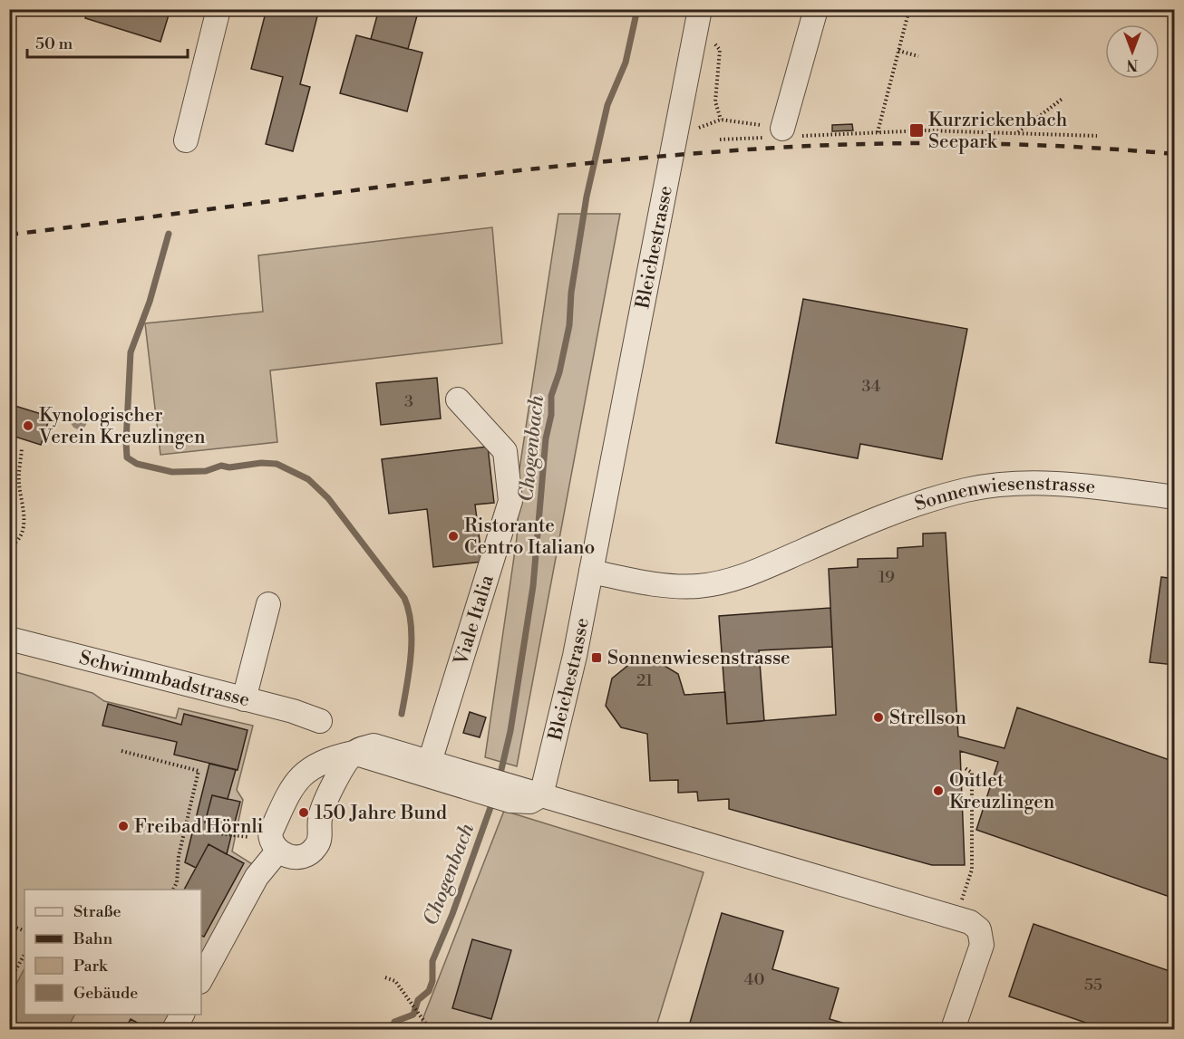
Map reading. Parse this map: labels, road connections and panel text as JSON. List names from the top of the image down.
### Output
{
  "streets": {
    "street": [
      "Bleichestrasse",
      "Sonnenwiesenstrasse",
      "Viale Italia",
      "Schwimmbadstrasse"
    ]
  },
  "crossings": [
    ["Bleichestrasse", "Sonnenwiesenstrasse"]
  ],
  "water": ["Chogenbach"],
  "places": {
    "transit": ["Kurzrickenbach Seepark", "Sonnenwiesenstrasse"],
    "other": [
      "Kynologischer Verein Kreuzlingen",
      "Ristorante Centro Italiano",
      "Strellson",
      "Outlet Kreuzlingen",
      "150 Jahre Bund",
      "Freibad Hörnli"
    ]
  },
  "house_numbers": [
    "34",
    "3",
    "19",
    "21",
    "40",
    "55"
  ],
  "legend": [
    "Straße",
    "Bahn",
    "Park",
    "Gebäude"
  ],
  "scale_bar": "50 m",
  "north": "bottom"
}
